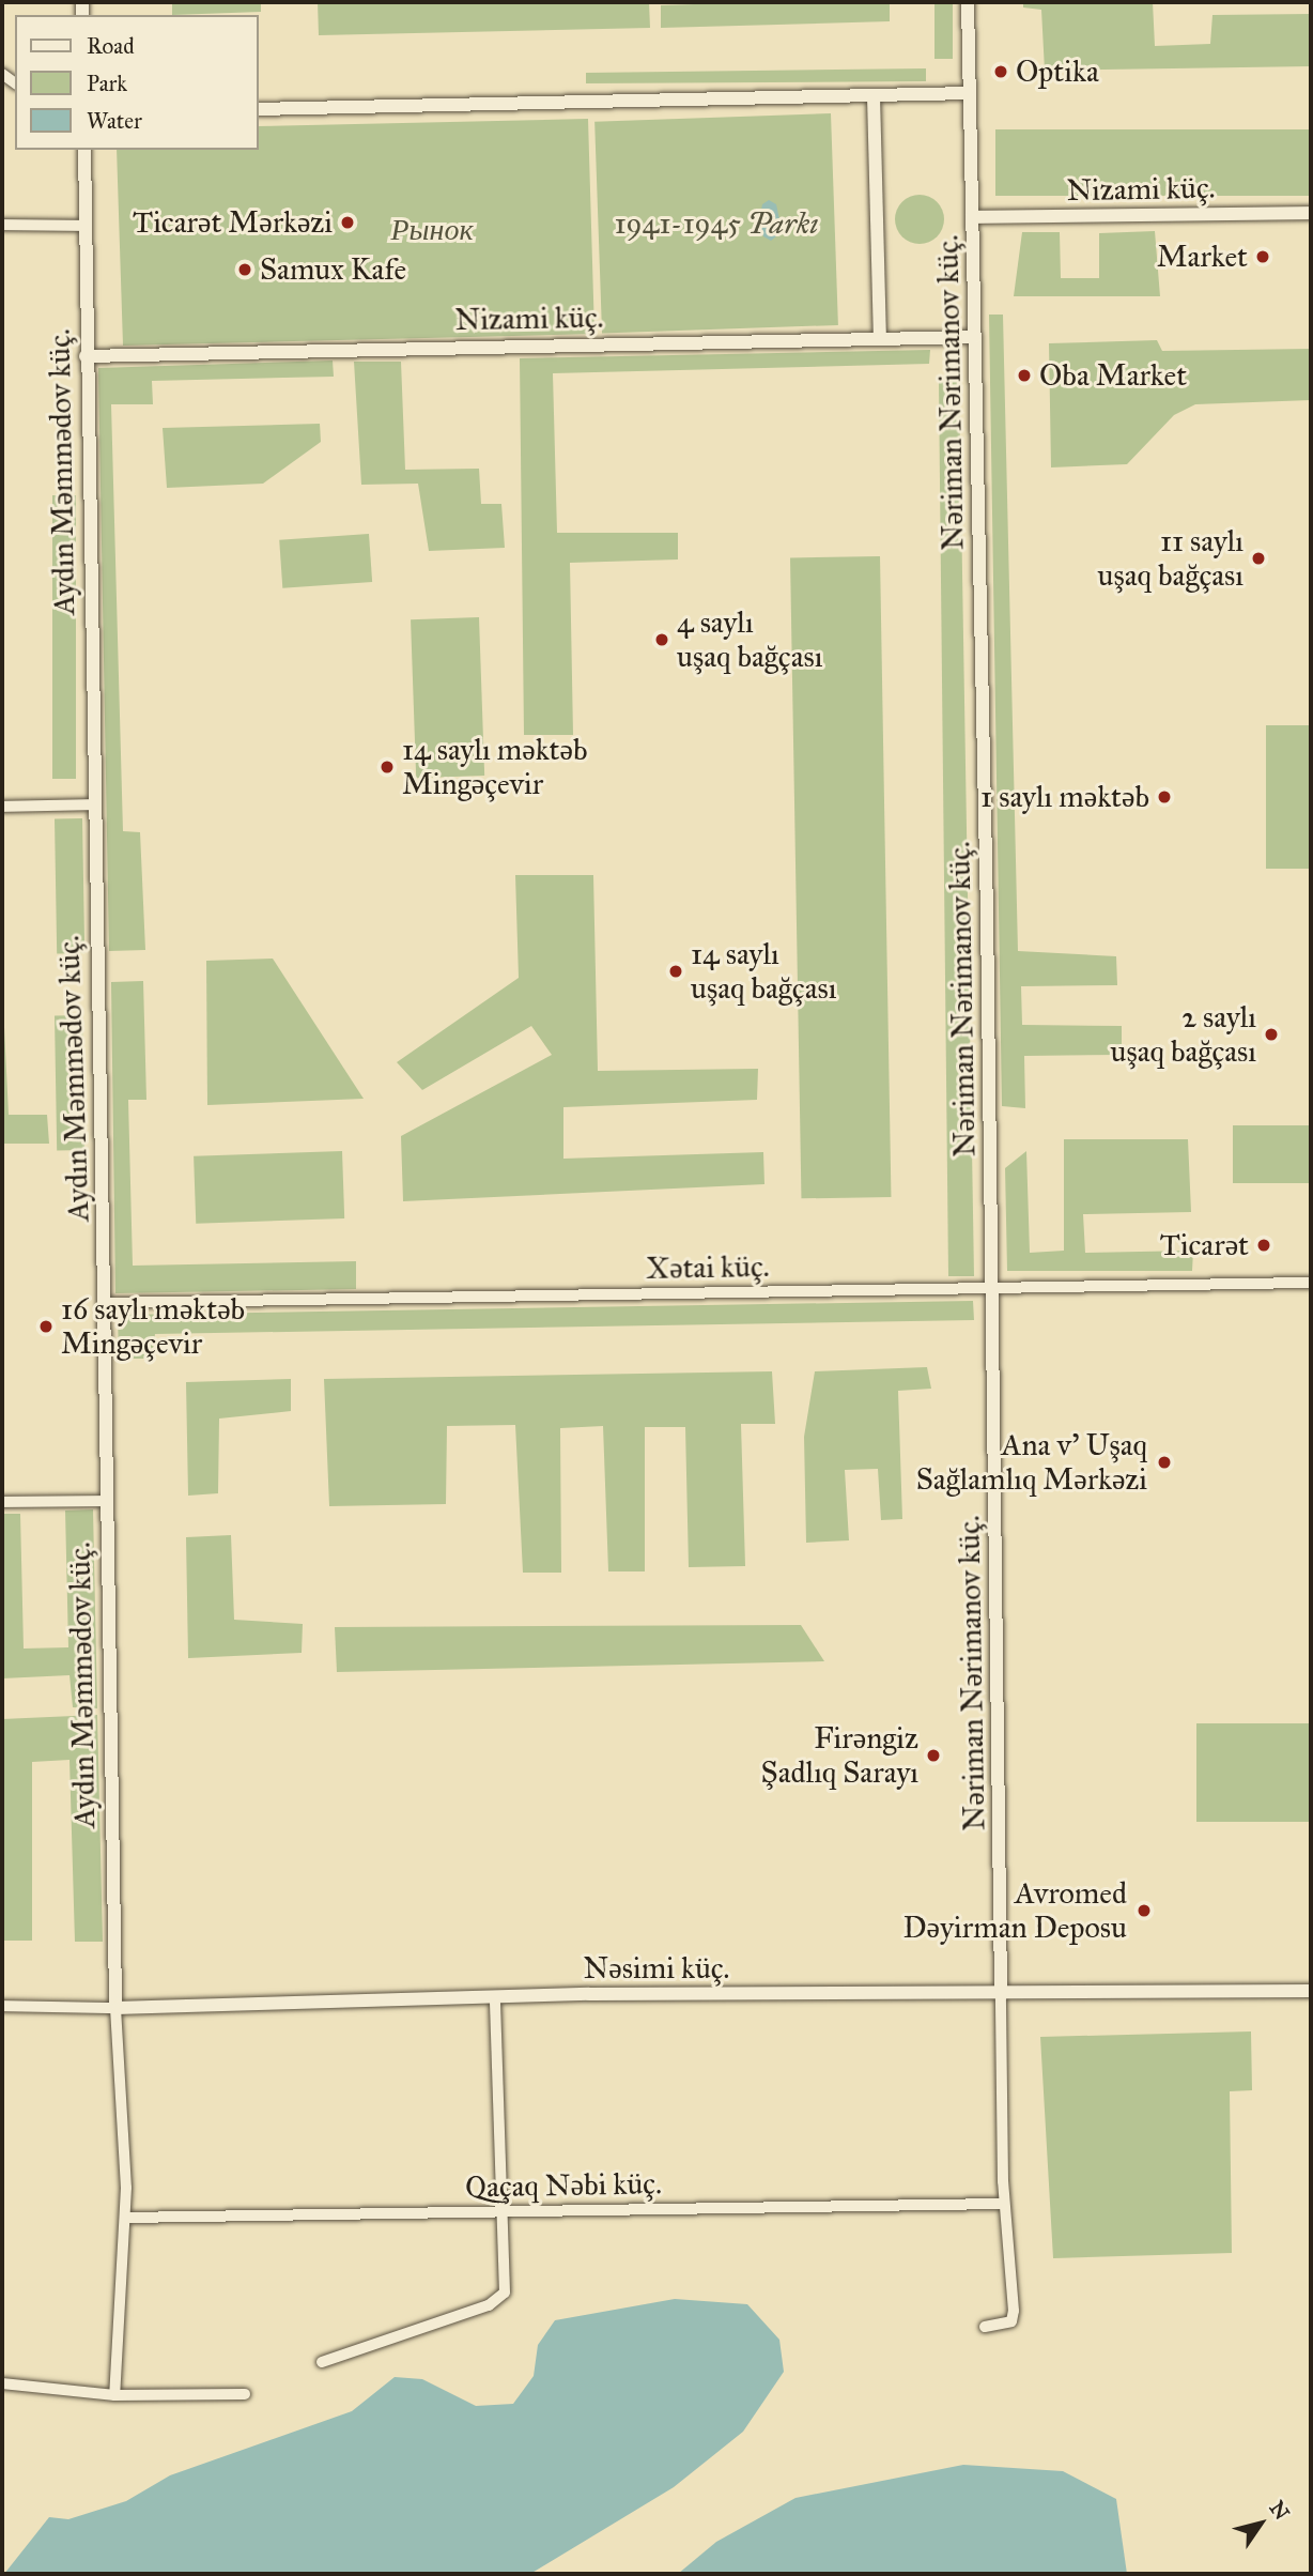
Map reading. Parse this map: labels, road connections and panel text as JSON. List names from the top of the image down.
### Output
{
  "streets": {
    "street": [
      "Nizami küç.",
      "Nəriman Nərimanov küç.",
      "Aydın Məmmədov küç.",
      "Xətai küç.",
      "Nəsimi küç.",
      "Qaçaq Nəbi küç."
    ]
  },
  "crossings": [
    ["Nizami küç.", "Nəriman Nərimanov küç."],
    ["Nizami küç.", "Aydın Məmmədov küç."],
    ["Nəriman Nərimanov küç.", "Xətai küç."],
    ["Nəriman Nərimanov küç.", "Nəsimi küç."],
    ["Aydın Məmmədov küç.", "Xətai küç."],
    ["Aydın Məmmədov küç.", "Nəsimi küç."]
  ],
  "parks": ["1941-1945 Parkı", "Рынок"],
  "places": [
    "Optika",
    "Ticarət Mərkəzi",
    "Market",
    "Samux Kafe",
    "Oba Market",
    "11 saylı uşaq bağçası",
    "4 saylı uşaq bağçası",
    "14 saylı məktəb Mingəçevir",
    "1 saylı məktəb",
    "14 saylı uşaq bağçası",
    "2 saylı uşaq bağçası",
    "Ticarət",
    "16 saylı məktəb Mingəçevir",
    "Ana v' Uşaq Sağlamlıq Mərkəzi",
    "Firəngiz Şadlıq Sarayı",
    "Avromed Dəyirman Deposu"
  ],
  "legend": ["Road", "Park", "Water"],
  "north": "top right"
}
